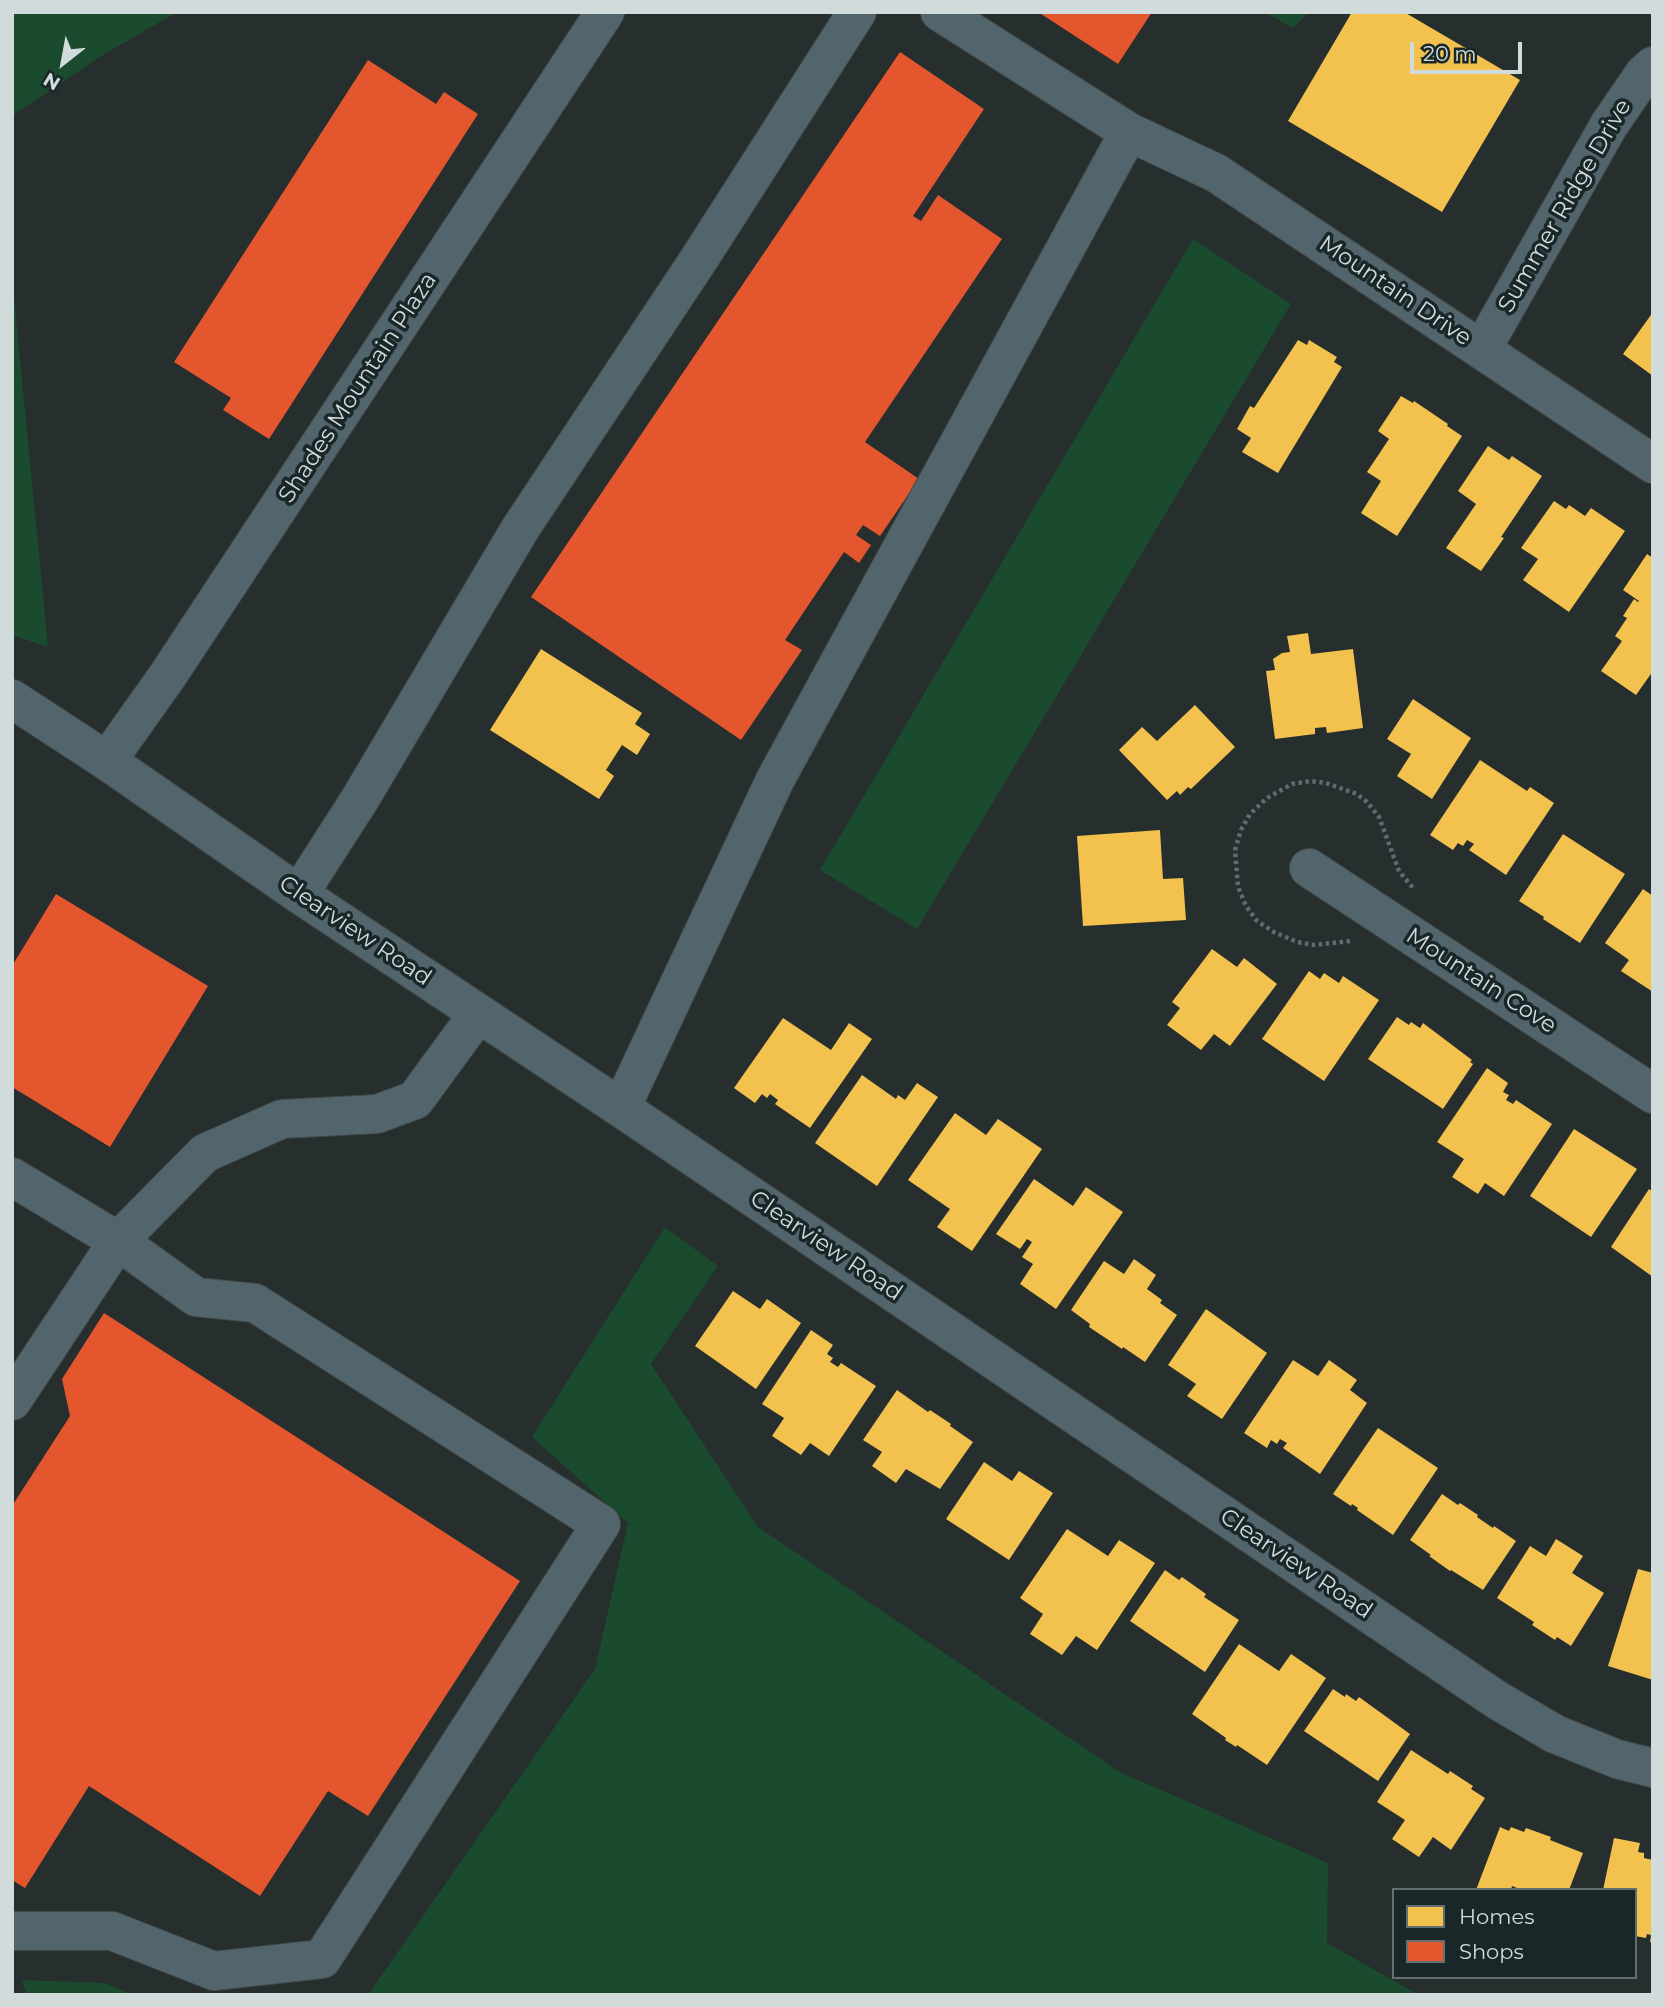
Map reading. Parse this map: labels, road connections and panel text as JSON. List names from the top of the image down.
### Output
{
  "streets": {
    "street": [
      "Summer Ridge Drive",
      "Mountain Drive",
      "Shades Mountain Plaza",
      "Clearview Road",
      "Mountain Cove"
    ]
  },
  "crossings": [
    ["Summer Ridge Drive", "Mountain Drive"],
    ["Shades Mountain Plaza", "Clearview Road"]
  ],
  "legend": ["Homes", "Shops"],
  "scale_bar": "20 m",
  "north": "bottom left"
}
